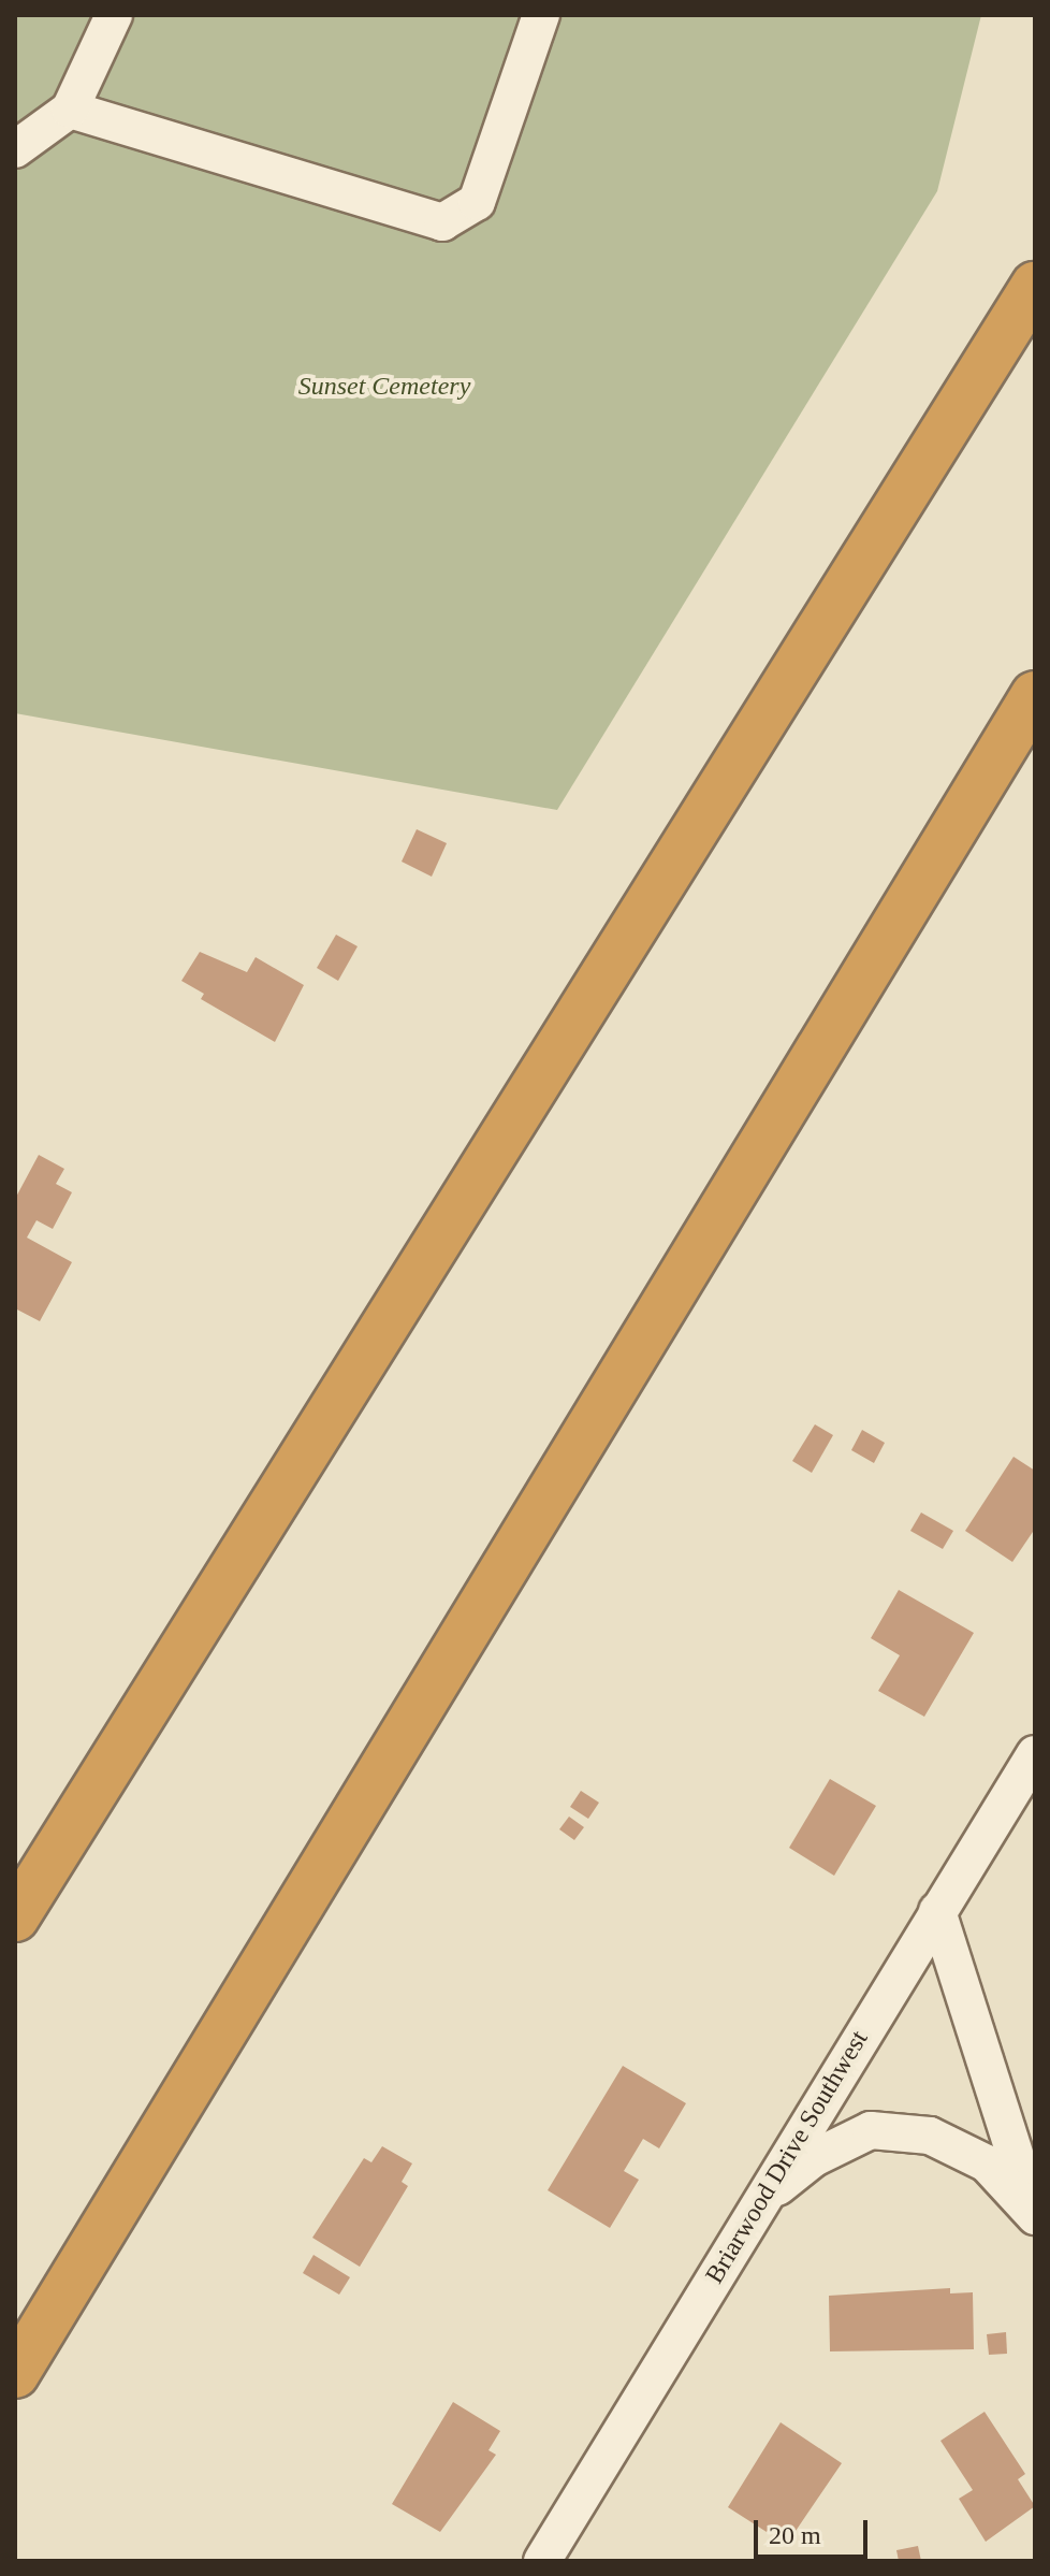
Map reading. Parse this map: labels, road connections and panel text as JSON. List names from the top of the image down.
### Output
{
  "streets": {
    "street": ["Briarwood Drive Southwest"]
  },
  "parks": ["Sunset Cemetery"],
  "scale_bar": "20 m"
}
